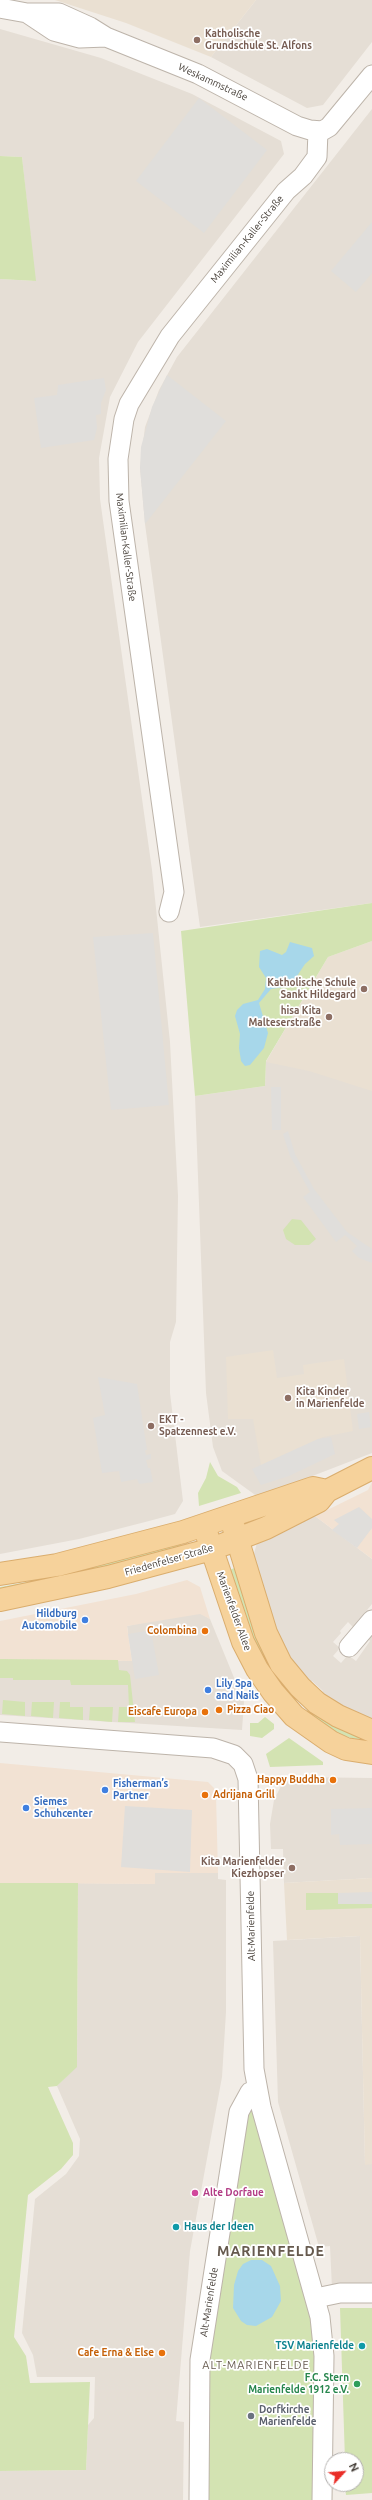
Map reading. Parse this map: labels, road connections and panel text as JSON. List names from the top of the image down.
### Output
{
  "streets": {
    "main road": ["Friedenfelser Straße", "Marienfelder Allee"],
    "street": ["Weskammstraße", "Maximilian-Kaller-Straße", "Alt-Marienfelde"]
  },
  "crossings": [
    ["Weskammstraße", "Maximilian-Kaller-Straße"],
    ["Friedenfelser Straße", "Marienfelder Allee"]
  ],
  "districts": ["MARIENFELDE", "ALT-MARIENFELDE"],
  "places": [
    "Katholische Grundschule St. Alfons",
    "Katholische Schule Sankt Hildegard",
    "hisa Kita Malteserstraße",
    "Kita Kinder in Marienfelde",
    "EKT - Spatzennest e.V.",
    "Hildburg Automobile",
    "Colombina",
    "Lily Spa and Nails",
    "Pizza Ciao",
    "Eiscafe Europa",
    "Happy Buddha",
    "Fisherman’s Partner",
    "Adrijana Grill",
    "Siemes Schuhcenter",
    "Kita Marienfelder Kiezhopser",
    "Alte Dorfaue",
    "Haus der Ideen",
    "TSV Marienfelde",
    "Cafe Erna & Else",
    "F.C. Stern Marienfelde 1912 e.V.",
    "Dorfkirche Marienfelde"
  ],
  "north": "top right"
}
